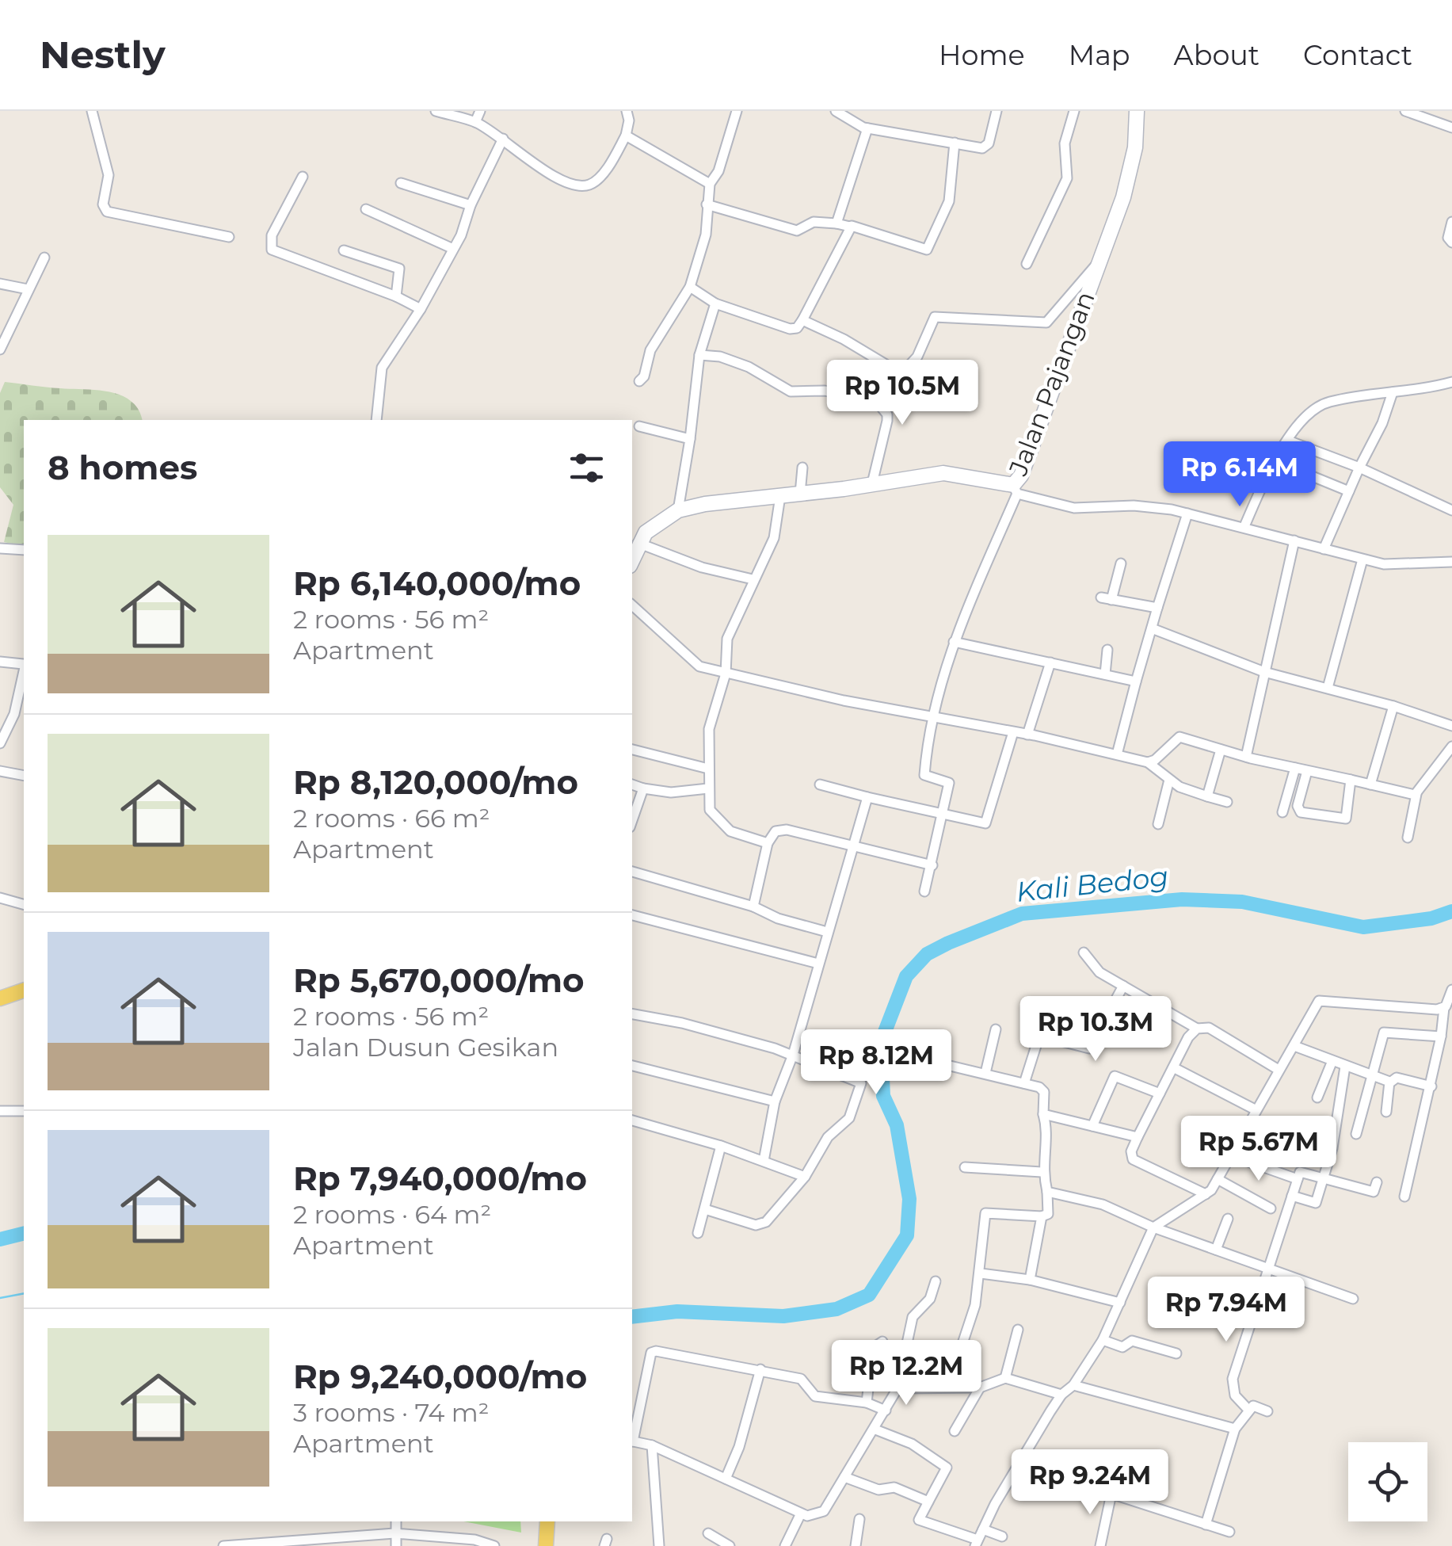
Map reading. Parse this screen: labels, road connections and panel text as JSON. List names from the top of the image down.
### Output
{
  "streets": {
    "main road": ["Jalan Pajangan"]
  },
  "water": ["Kali Bedog"],
  "page": {
    "header": "Nestly",
    "nav": [
      "Home",
      "Map",
      "About",
      "Contact"
    ],
    "price": [
      "Rp 10.5M",
      "Rp 6.14M",
      "Rp 10.3M",
      "Rp 8.12M",
      "Rp 5.67M",
      "Rp 7.94M",
      "Rp 12.2M",
      "Rp 9.24M"
    ],
    "heading": "8 homes",
    "list": [
      {
        "name": "Rp 6,140,000/mo",
        "note": "2 rooms · 56 m² · Apartment"
      },
      {
        "name": "Rp 8,120,000/mo",
        "note": "2 rooms · 66 m² · Apartment"
      },
      {
        "name": "Rp 5,670,000/mo",
        "note": "2 rooms · 56 m² · Jalan Dusun Gesikan"
      },
      {
        "name": "Rp 7,940,000/mo",
        "note": "2 rooms · 64 m² · Apartment"
      },
      {
        "name": "Rp 9,240,000/mo",
        "note": "3 rooms · 74 m² · Apartment"
      }
    ]
  }
}
